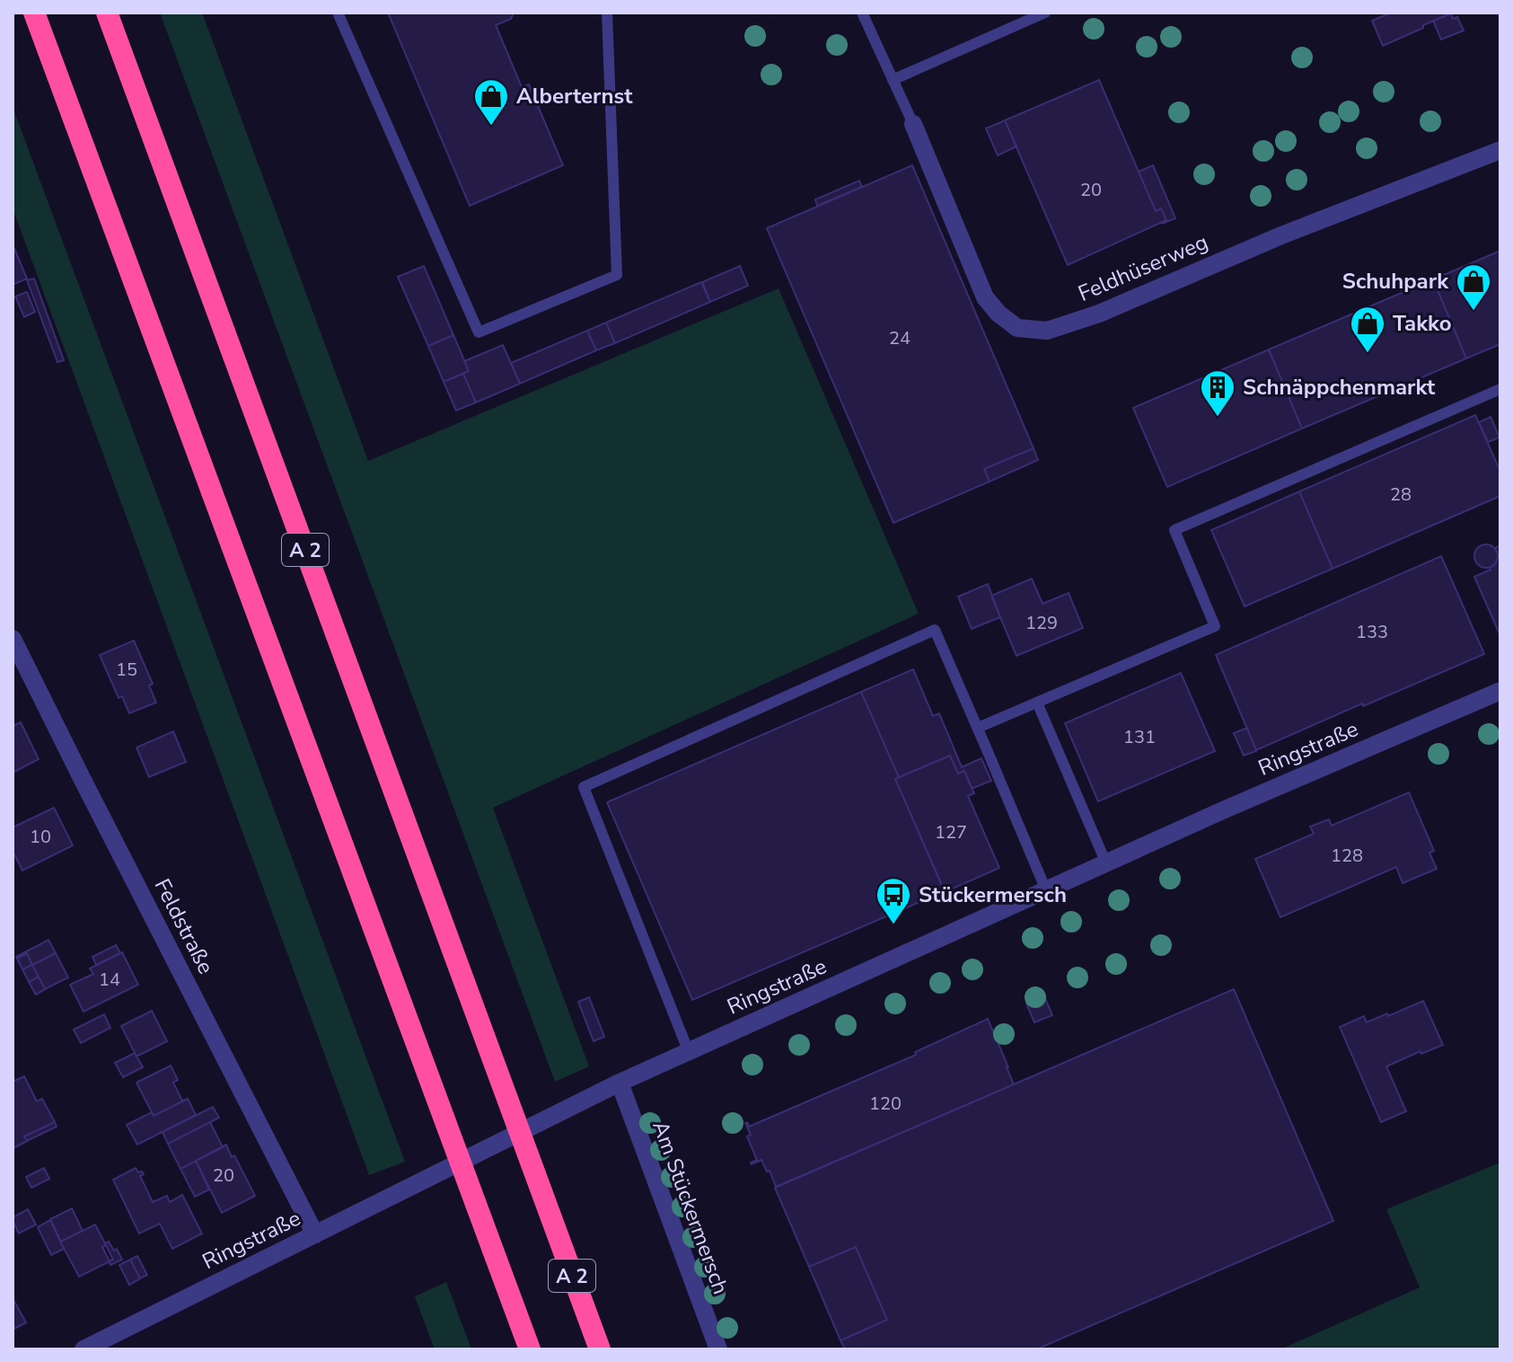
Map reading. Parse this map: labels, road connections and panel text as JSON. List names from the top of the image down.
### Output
{
  "streets": {
    "highway": ["A 2"],
    "street": [
      "Feldhüserweg",
      "Ringstraße",
      "Feldstraße",
      "Am Stückermersch"
    ]
  },
  "crossings": [
    ["Ringstraße", "Feldstraße"],
    ["Ringstraße", "Am Stückermersch"]
  ],
  "places": {
    "shop": ["Alberternst", "Schuhpark", "Takko"],
    "building": ["Schnäppchenmarkt"],
    "bus stop": ["Stückermersch"]
  },
  "house_numbers": [
    "20",
    "24",
    "28",
    "129",
    "133",
    "15",
    "131",
    "127",
    "10",
    "128",
    "14",
    "120",
    "20"
  ]
}
